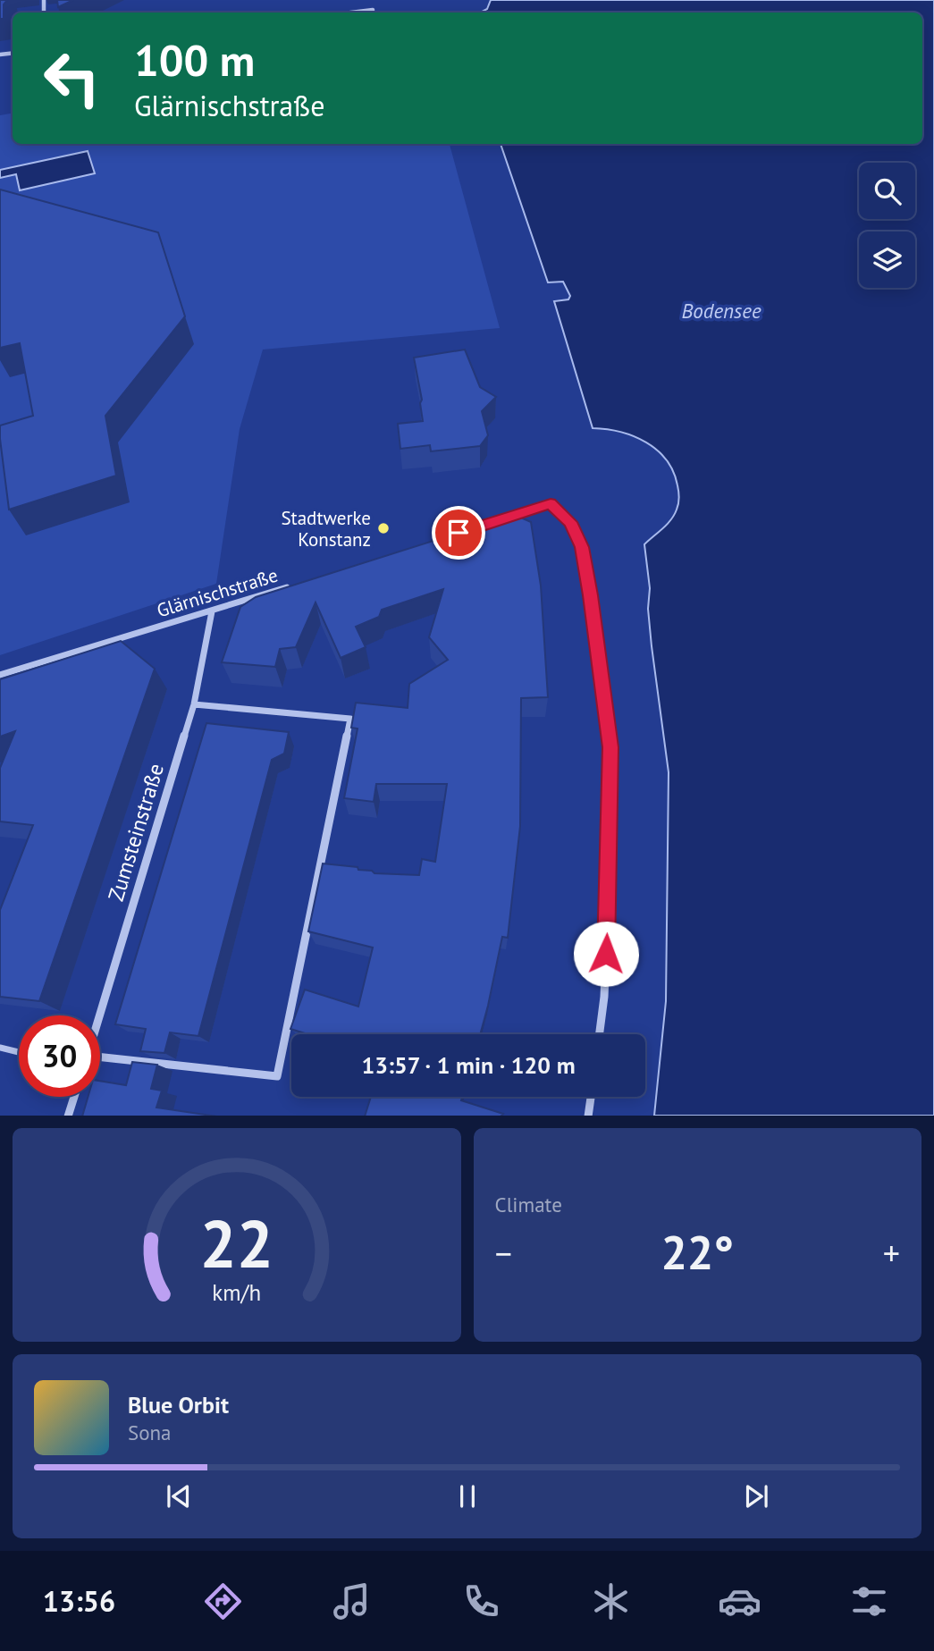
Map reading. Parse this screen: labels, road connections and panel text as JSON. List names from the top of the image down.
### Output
{
  "streets": {
    "street": ["Glärnischstraße", "Zumsteinstraße"]
  },
  "crossings": [
    ["Glärnischstraße", "Zumsteinstraße"]
  ],
  "water": ["Bodensee"],
  "places": ["Stadtwerke Konstanz"],
  "page": {
    "turn": ["100 m", "Glärnischstraße"],
    "limit": "30",
    "trip": "13:57 · 1 min · 120 m",
    "tile": "Climate",
    "heat": ["−", "22°", "+"],
    "song": ["Blue Orbit", "Sona"],
    "tabs": "13:56",
    "gauge": ["22", "km/h"]
  }
}
